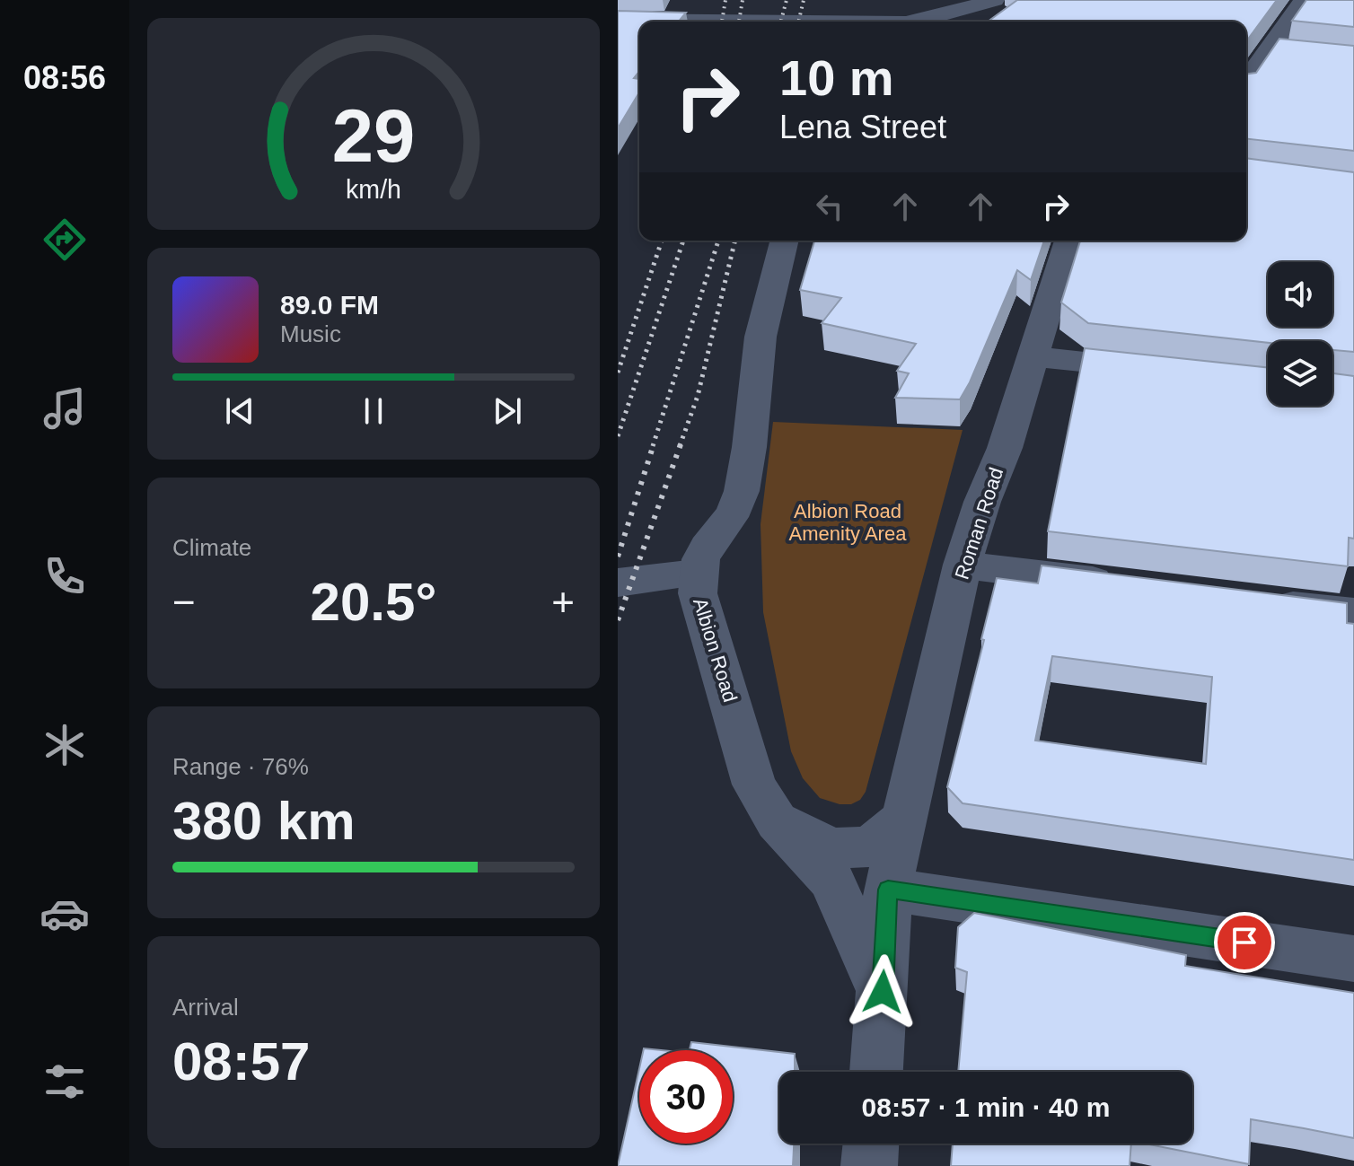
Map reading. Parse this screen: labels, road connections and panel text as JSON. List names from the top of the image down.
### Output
{
  "streets": {
    "street": ["Roman Road", "Albion Road"]
  },
  "crossings": [
    ["Roman Road", "Albion Road"]
  ],
  "parks": ["Albion Road Amenity Area"],
  "page": {
    "tabs": "08:56",
    "turn": ["10 m", "Lena Street"],
    "song": ["89.0 FM", "Music"],
    "tile": [
      "Climate",
      ["Range · 76%", "380 km"],
      ["Arrival", "08:57"]
    ],
    "heat": ["−", "20.5°", "+"],
    "limit": "30",
    "trip": "08:57 · 1 min · 40 m",
    "gauge": ["29", "km/h"]
  }
}
